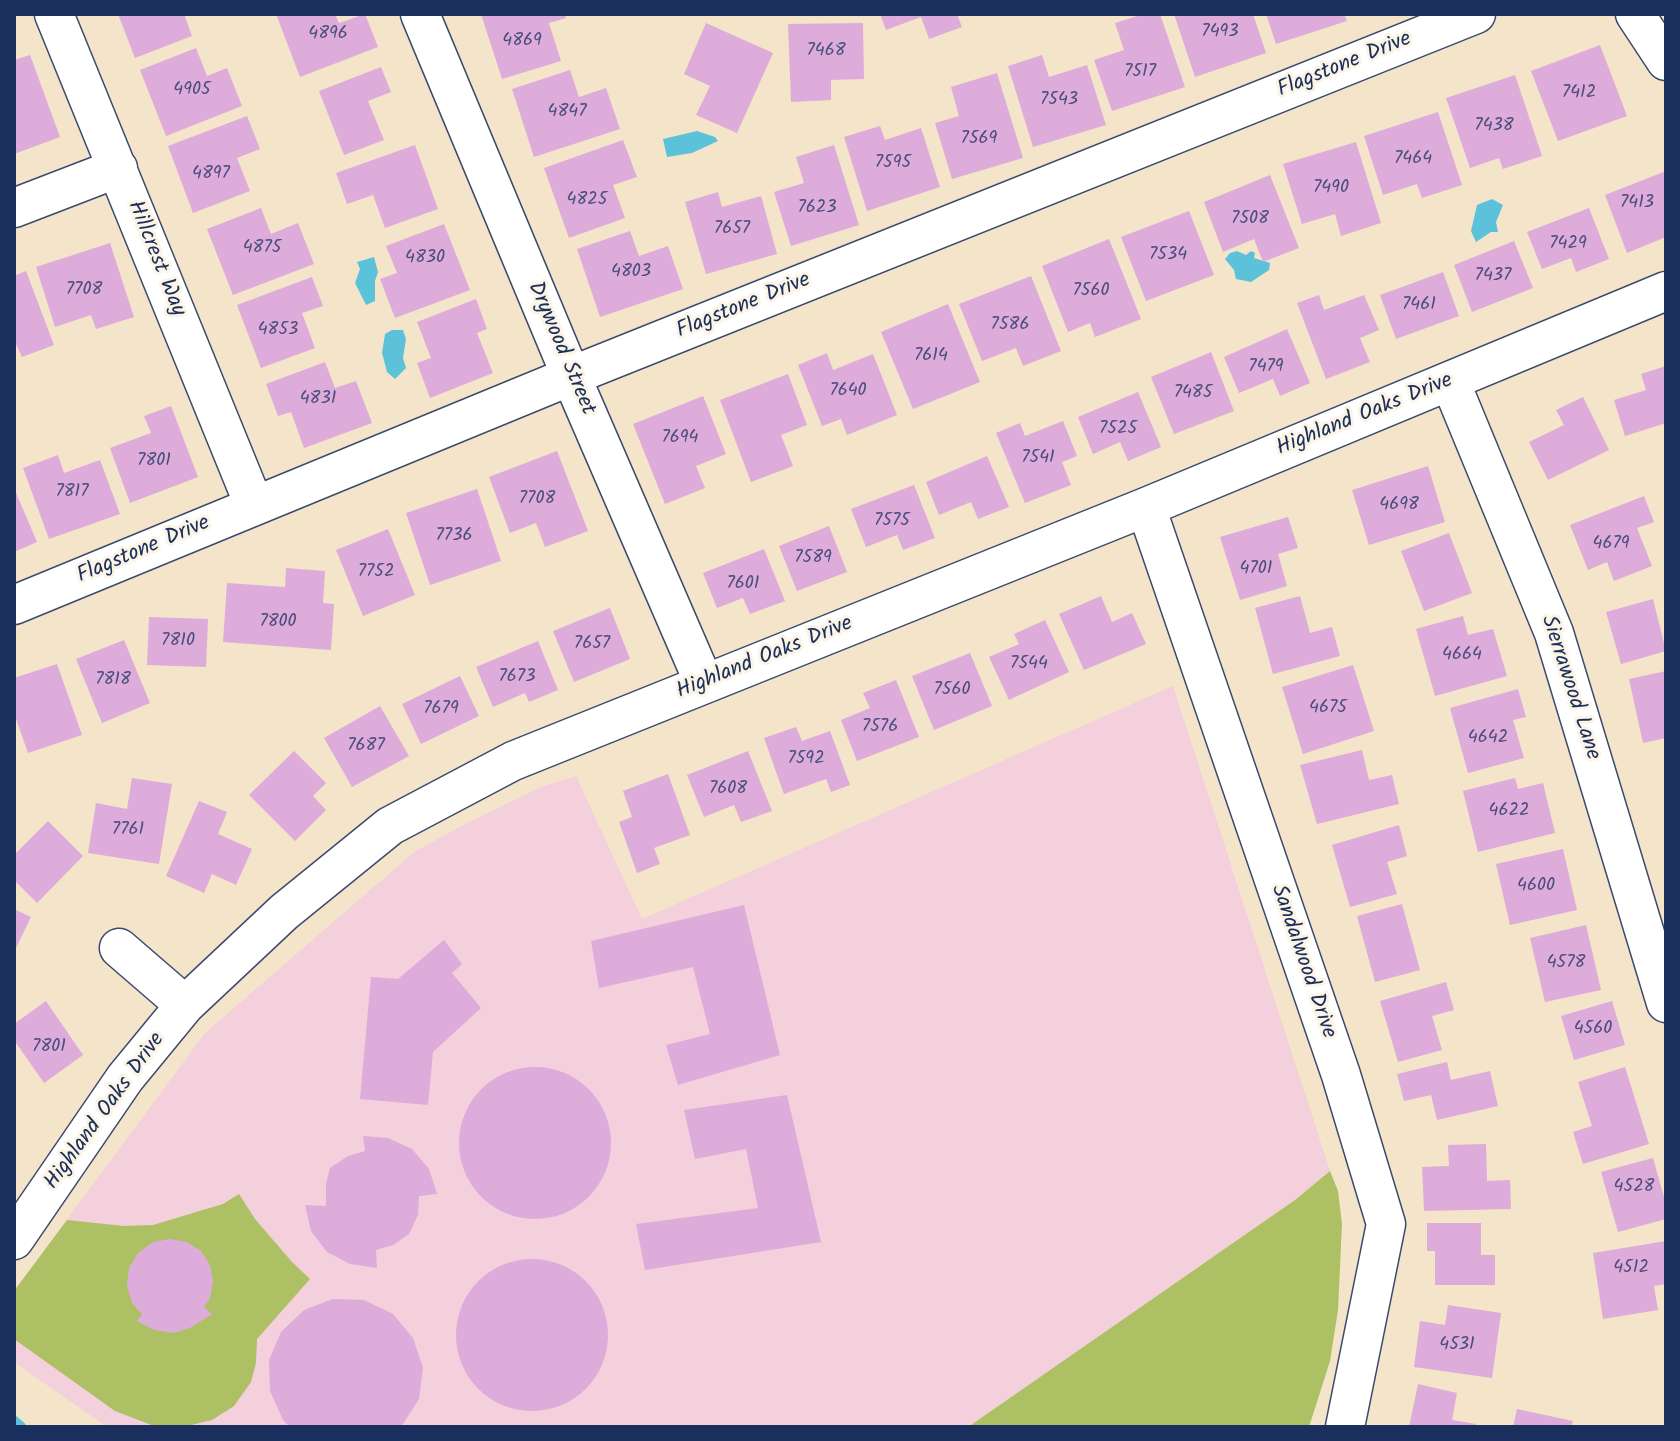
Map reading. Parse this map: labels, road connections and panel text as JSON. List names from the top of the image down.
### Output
{
  "streets": {
    "street": [
      "Flagstone Drive",
      "Hillcrest Way",
      "Drywood Street",
      "Highland Oaks Drive",
      "Sierrawood Lane",
      "Sandalwood Drive"
    ]
  },
  "crossings": [
    ["Flagstone Drive", "Hillcrest Way"],
    ["Flagstone Drive", "Drywood Street"],
    ["Drywood Street", "Highland Oaks Drive"],
    ["Highland Oaks Drive", "Sierrawood Lane"],
    ["Highland Oaks Drive", "Sandalwood Drive"]
  ],
  "house_numbers": [
    "7493",
    "4896",
    "4869",
    "7468",
    "7517",
    "4905",
    "7412",
    "7543",
    "4847",
    "7438",
    "7569",
    "7464",
    "7595",
    "4897",
    "7490",
    "4825",
    "7413",
    "7623",
    "7508",
    "7657",
    "7429",
    "4875",
    "7534",
    "4830",
    "4803",
    "7437",
    "7708",
    "7560",
    "7461",
    "7586",
    "4853",
    "7614",
    "7479",
    "7640",
    "7485",
    "4831",
    "7525",
    "7694",
    "7541",
    "7801",
    "7817",
    "7708",
    "4698",
    "7575",
    "7736",
    "4679",
    "7589",
    "4701",
    "7752",
    "7601",
    "7800",
    "7810",
    "7657",
    "4664",
    "7544",
    "7673",
    "7818",
    "7560",
    "4675",
    "7679",
    "7576",
    "4642",
    "7687",
    "7592",
    "7608",
    "4622",
    "7761",
    "4600",
    "4578",
    "4560",
    "7801",
    "4528",
    "4512",
    "4531"
  ]
}
